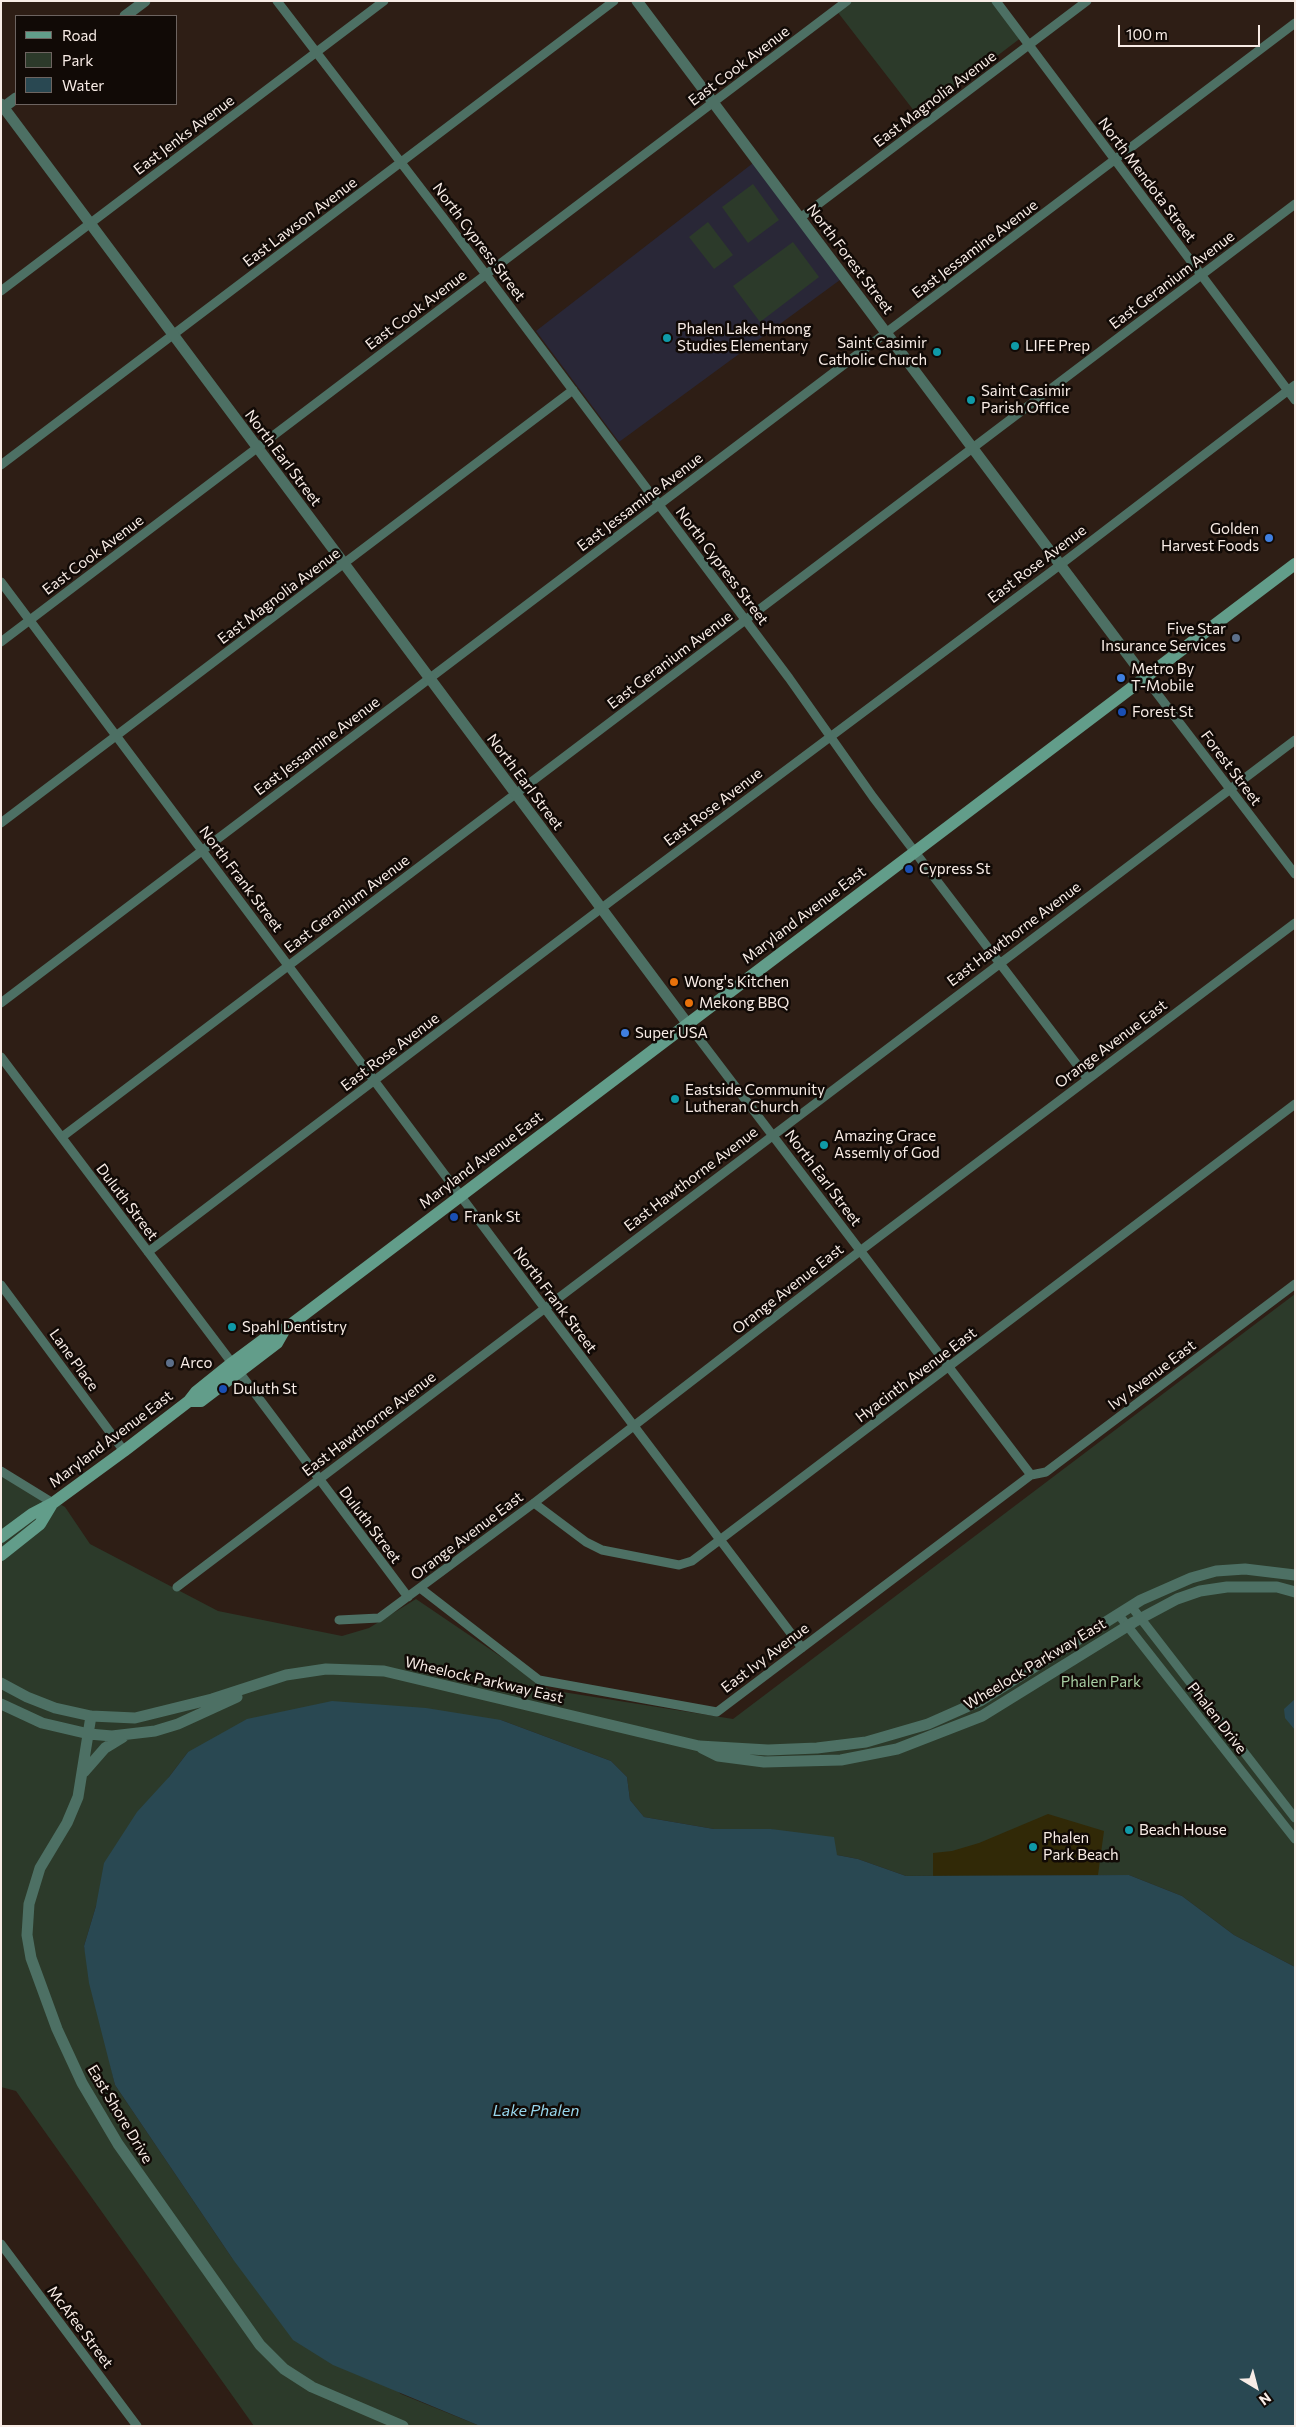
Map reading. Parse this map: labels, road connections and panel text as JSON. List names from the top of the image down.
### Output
{
  "streets": {
    "main road": ["Maryland Avenue East"],
    "street": [
      "East Cook Avenue",
      "East Magnolia Avenue",
      "East Jenks Avenue",
      "North Mendota Street",
      "East Lawson Avenue",
      "North Cypress Street",
      "East Jessamine Avenue",
      "North Forest Street",
      "East Geranium Avenue",
      "North Earl Street",
      "East Rose Avenue",
      "Forest Street",
      "North Frank Street",
      "East Hawthorne Avenue",
      "Orange Avenue East",
      "Duluth Street",
      "Lane Place",
      "Hyacinth Avenue East",
      "Ivy Avenue East",
      "East Ivy Avenue",
      "Wheelock Parkway East",
      "Phalen Drive",
      "East Shore Drive",
      "McAfee Street"
    ]
  },
  "crossings": [
    ["East Cook Avenue", "North Cypress Street"],
    ["East Cook Avenue", "North Forest Street"],
    ["East Cook Avenue", "North Earl Street"],
    ["East Cook Avenue", "North Frank Street"],
    ["East Magnolia Avenue", "North Mendota Street"],
    ["East Magnolia Avenue", "North Cypress Street"],
    ["East Magnolia Avenue", "North Forest Street"],
    ["East Magnolia Avenue", "North Earl Street"],
    ["East Magnolia Avenue", "North Frank Street"],
    ["East Jenks Avenue", "North Cypress Street"],
    ["East Jenks Avenue", "North Earl Street"],
    ["North Mendota Street", "East Jessamine Avenue"],
    ["North Mendota Street", "East Geranium Avenue"],
    ["North Mendota Street", "East Rose Avenue"],
    ["East Lawson Avenue", "North Cypress Street"],
    ["East Lawson Avenue", "North Earl Street"],
    ["North Cypress Street", "East Jessamine Avenue"],
    ["North Cypress Street", "East Geranium Avenue"],
    ["North Cypress Street", "East Rose Avenue"],
    ["North Cypress Street", "Maryland Avenue East"],
    ["North Cypress Street", "East Hawthorne Avenue"],
    ["North Cypress Street", "Orange Avenue East"],
    ["East Jessamine Avenue", "North Forest Street"],
    ["East Jessamine Avenue", "North Earl Street"],
    ["East Jessamine Avenue", "North Frank Street"],
    ["North Forest Street", "East Geranium Avenue"],
    ["North Forest Street", "East Rose Avenue"],
    ["North Forest Street", "Forest Street"],
    ["North Forest Street", "Maryland Avenue East"],
    ["East Geranium Avenue", "North Earl Street"],
    ["East Geranium Avenue", "North Frank Street"],
    ["East Geranium Avenue", "Duluth Street"],
    ["North Earl Street", "East Rose Avenue"],
    ["North Earl Street", "Maryland Avenue East"],
    ["North Earl Street", "East Hawthorne Avenue"],
    ["North Earl Street", "Orange Avenue East"],
    ["North Earl Street", "Hyacinth Avenue East"],
    ["North Earl Street", "Ivy Avenue East"],
    ["East Rose Avenue", "North Frank Street"],
    ["East Rose Avenue", "Duluth Street"],
    ["Forest Street", "Maryland Avenue East"],
    ["Forest Street", "East Hawthorne Avenue"],
    ["North Frank Street", "Maryland Avenue East"],
    ["North Frank Street", "East Hawthorne Avenue"],
    ["North Frank Street", "Orange Avenue East"],
    ["North Frank Street", "Hyacinth Avenue East"],
    ["North Frank Street", "East Ivy Avenue"],
    ["Maryland Avenue East", "Duluth Street"],
    ["Maryland Avenue East", "Lane Place"],
    ["East Hawthorne Avenue", "Duluth Street"],
    ["Orange Avenue East", "Duluth Street"],
    ["Orange Avenue East", "Hyacinth Avenue East"],
    ["Orange Avenue East", "East Ivy Avenue"],
    ["Ivy Avenue East", "East Ivy Avenue"],
    ["Wheelock Parkway East", "Phalen Drive"],
    ["Wheelock Parkway East", "East Shore Drive"]
  ],
  "water": ["Lake Phalen"],
  "parks": ["Phalen Park"],
  "places": [
    "Phalen Lake Hmong Studies Elementary",
    "LIFE Prep",
    "Saint Casimir Catholic Church",
    "Saint Casimir Parish Office",
    "Golden Harvest Foods",
    "Five Star Insurance Services",
    "Metro By T-Mobile",
    "Forest St",
    "Cypress St",
    "Wong's Kitchen",
    "Mekong BBQ",
    "Super USA",
    "Eastside Community Lutheran Church",
    "Amazing Grace Assemly of God",
    "Frank St",
    "Spahl Dentistry",
    "Arco",
    "Duluth St",
    "Beach House",
    "Phalen Park Beach"
  ],
  "legend": ["Road", "Park", "Water"],
  "scale_bar": "100 m",
  "north": "bottom right"
}
